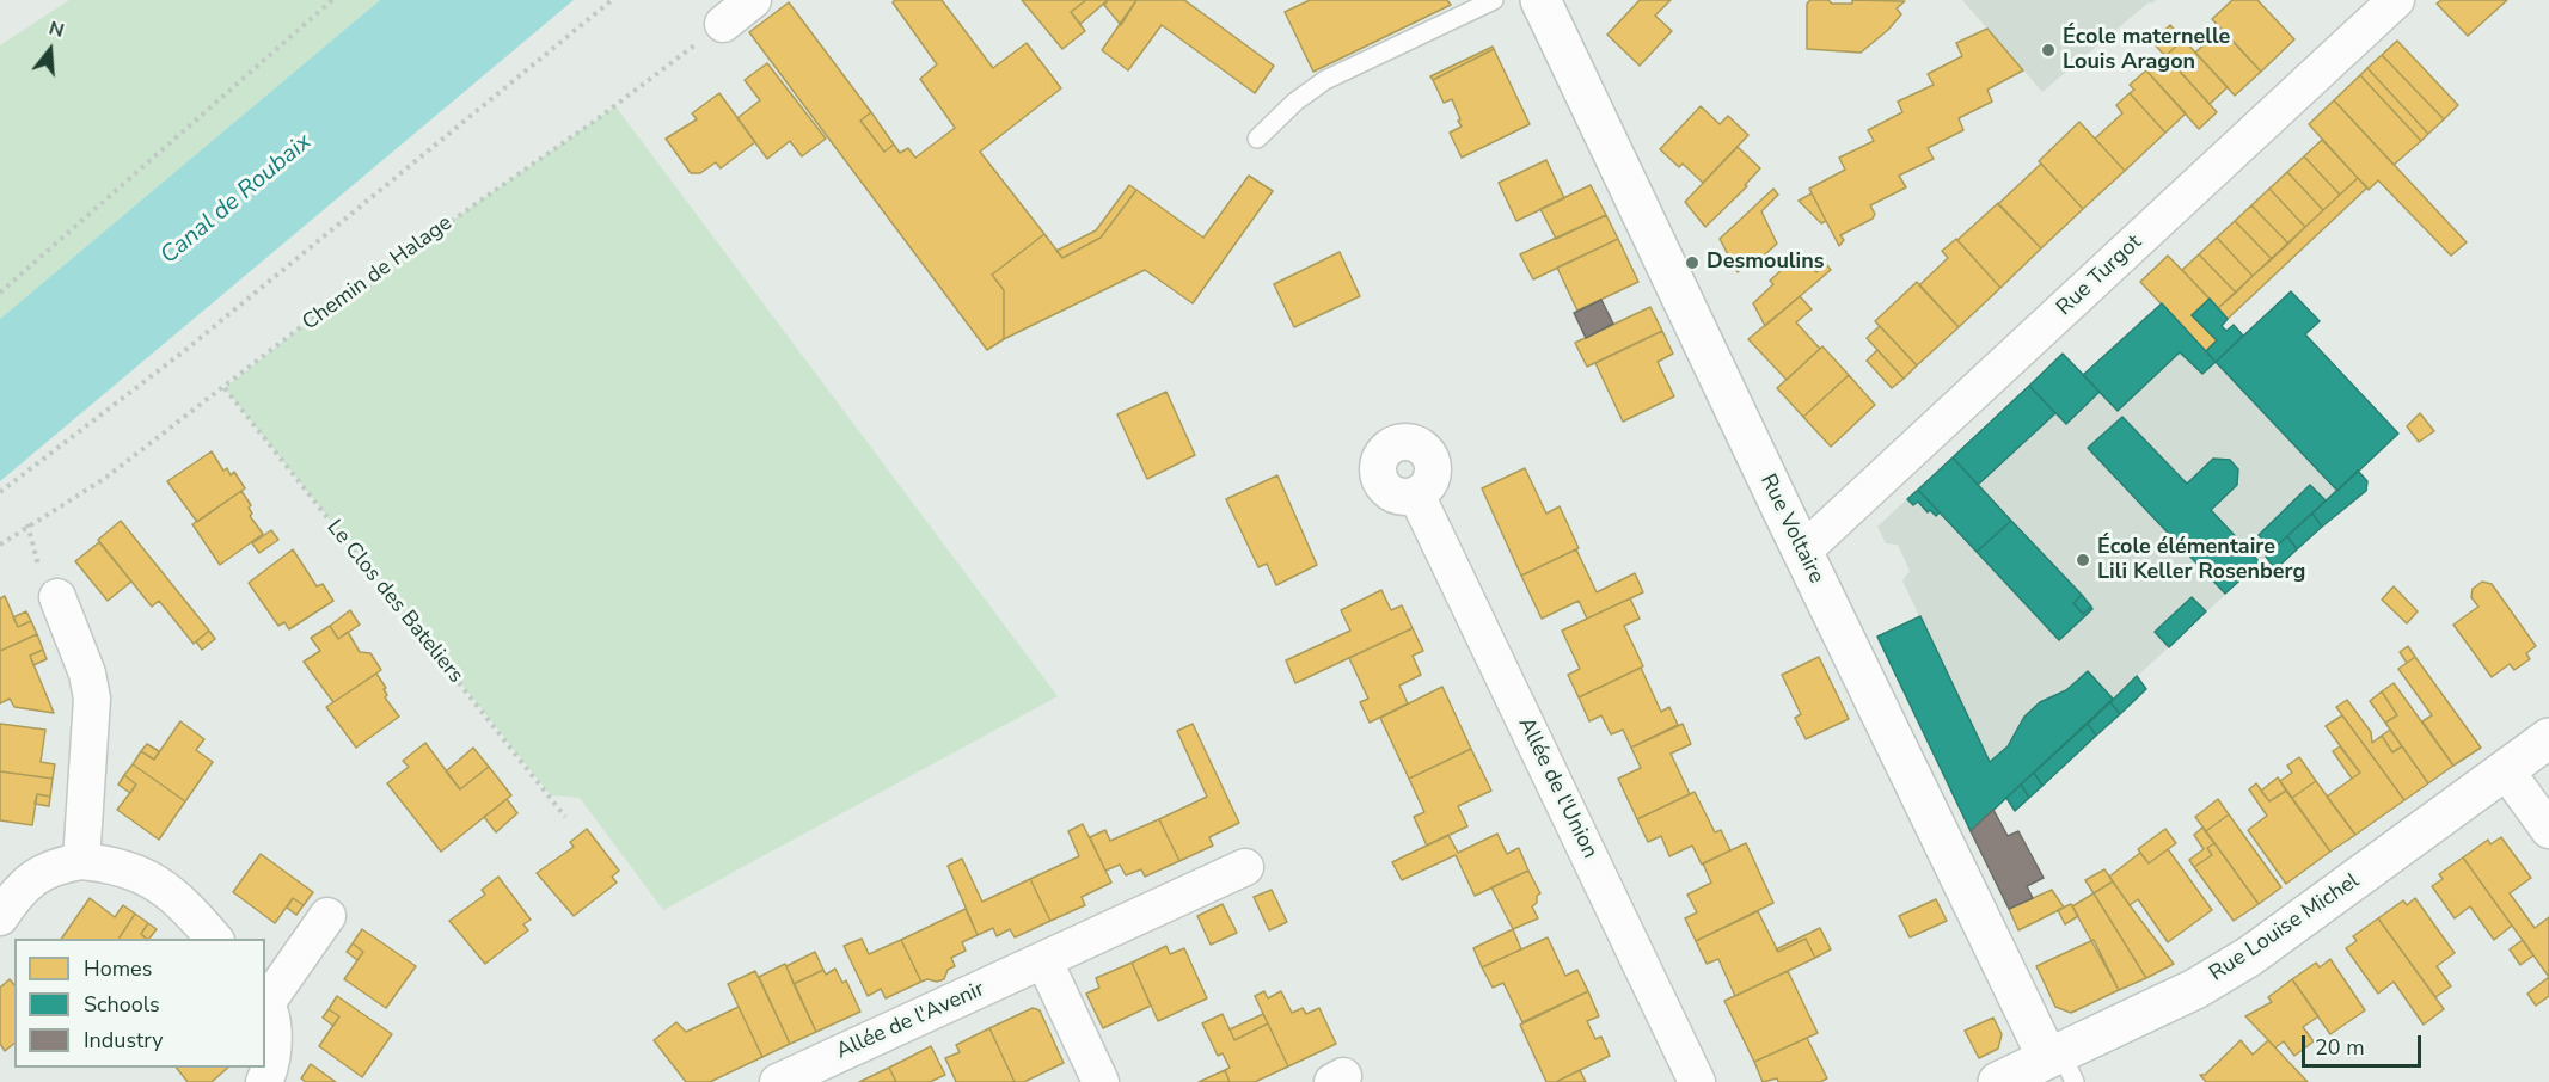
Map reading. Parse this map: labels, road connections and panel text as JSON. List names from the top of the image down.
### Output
{
  "streets": {
    "street": [
      "Rue Turgot",
      "Rue Voltaire",
      "Allée de l'Union",
      "Rue Louise Michel",
      "Allée de l'Avenir"
    ],
    "path": ["Chemin de Halage", "Le Clos des Bateliers"]
  },
  "crossings": [
    ["Chemin de Halage", "Le Clos des Bateliers"],
    ["Rue Turgot", "Rue Voltaire"],
    ["Rue Voltaire", "Rue Louise Michel"]
  ],
  "water": ["Canal de Roubaix"],
  "places": ["École maternelle Louis Aragon", "Desmoulins", "École élémentaire Lili Keller Rosenberg"],
  "legend": ["Homes", "Schools", "Industry"],
  "scale_bar": "20 m",
  "north": "top"
}
